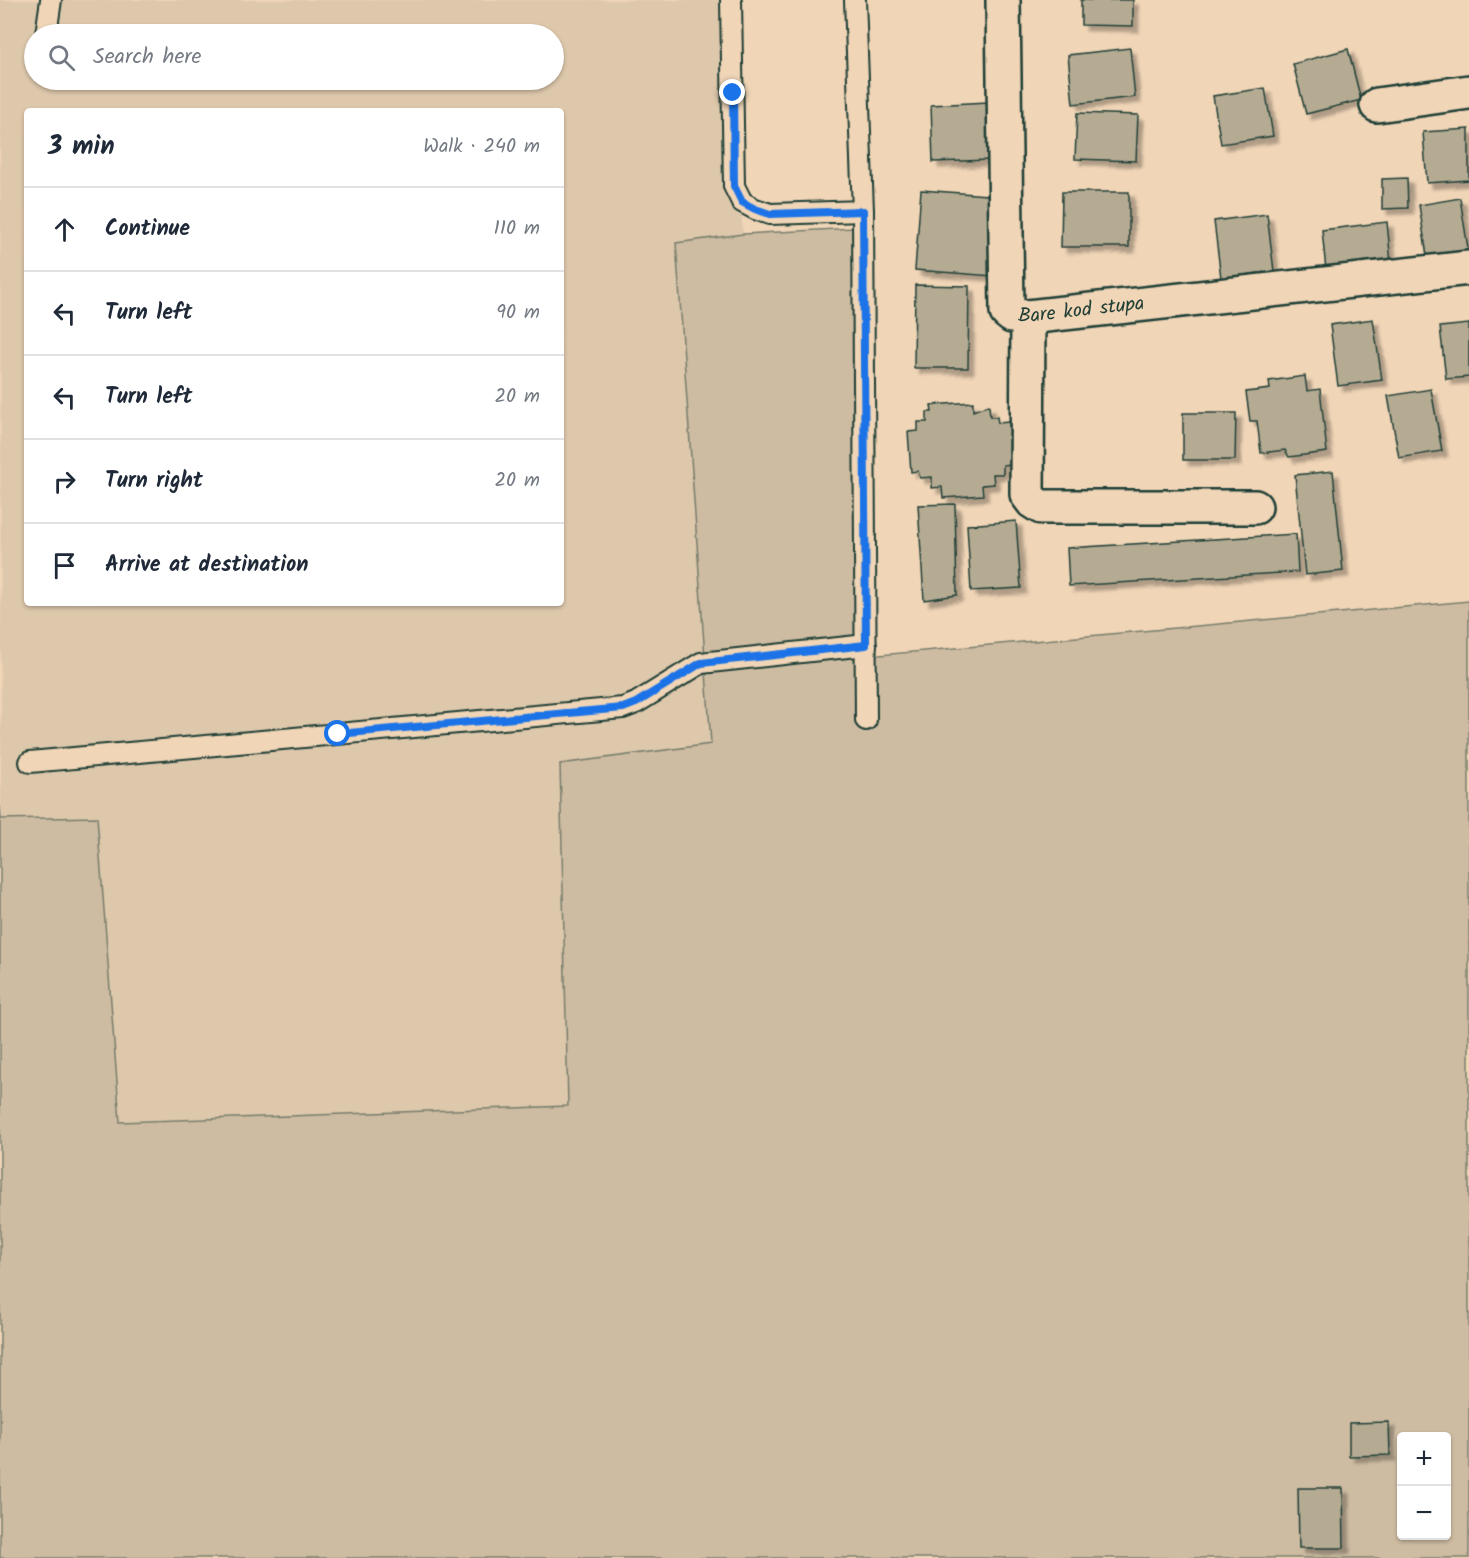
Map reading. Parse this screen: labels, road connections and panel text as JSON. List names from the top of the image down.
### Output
{
  "streets": {
    "street": ["Bare kod stupa"]
  },
  "page": {
    "search": "Search here",
    "heading": ["3 min", "Walk · 240 m"],
    "list": [
      ["Continue", "110 m"],
      ["Turn left", "90 m"],
      ["Turn left", "20 m"],
      ["Turn right", "20 m"],
      "Arrive at destination"
    ],
    "map_buttons": ["+", "−"]
  }
}
